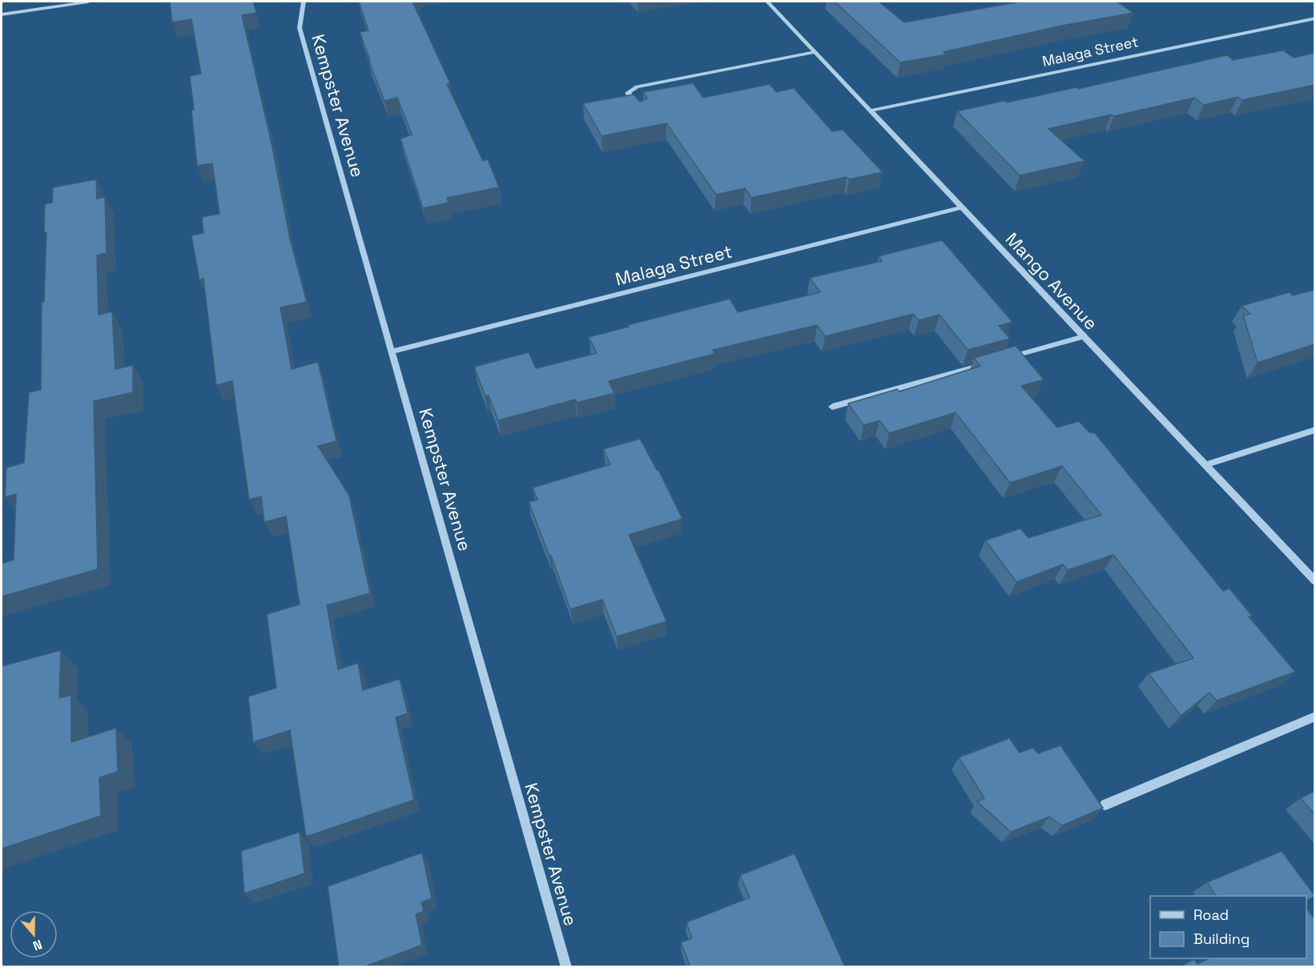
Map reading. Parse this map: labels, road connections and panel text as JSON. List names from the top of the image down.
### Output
{
  "streets": {
    "street": ["Malaga Street", "Kempster Avenue", "Mango Avenue"]
  },
  "crossings": [
    ["Malaga Street", "Kempster Avenue"],
    ["Malaga Street", "Mango Avenue"]
  ],
  "legend": ["Road", "Building"],
  "north": "bottom"
}
